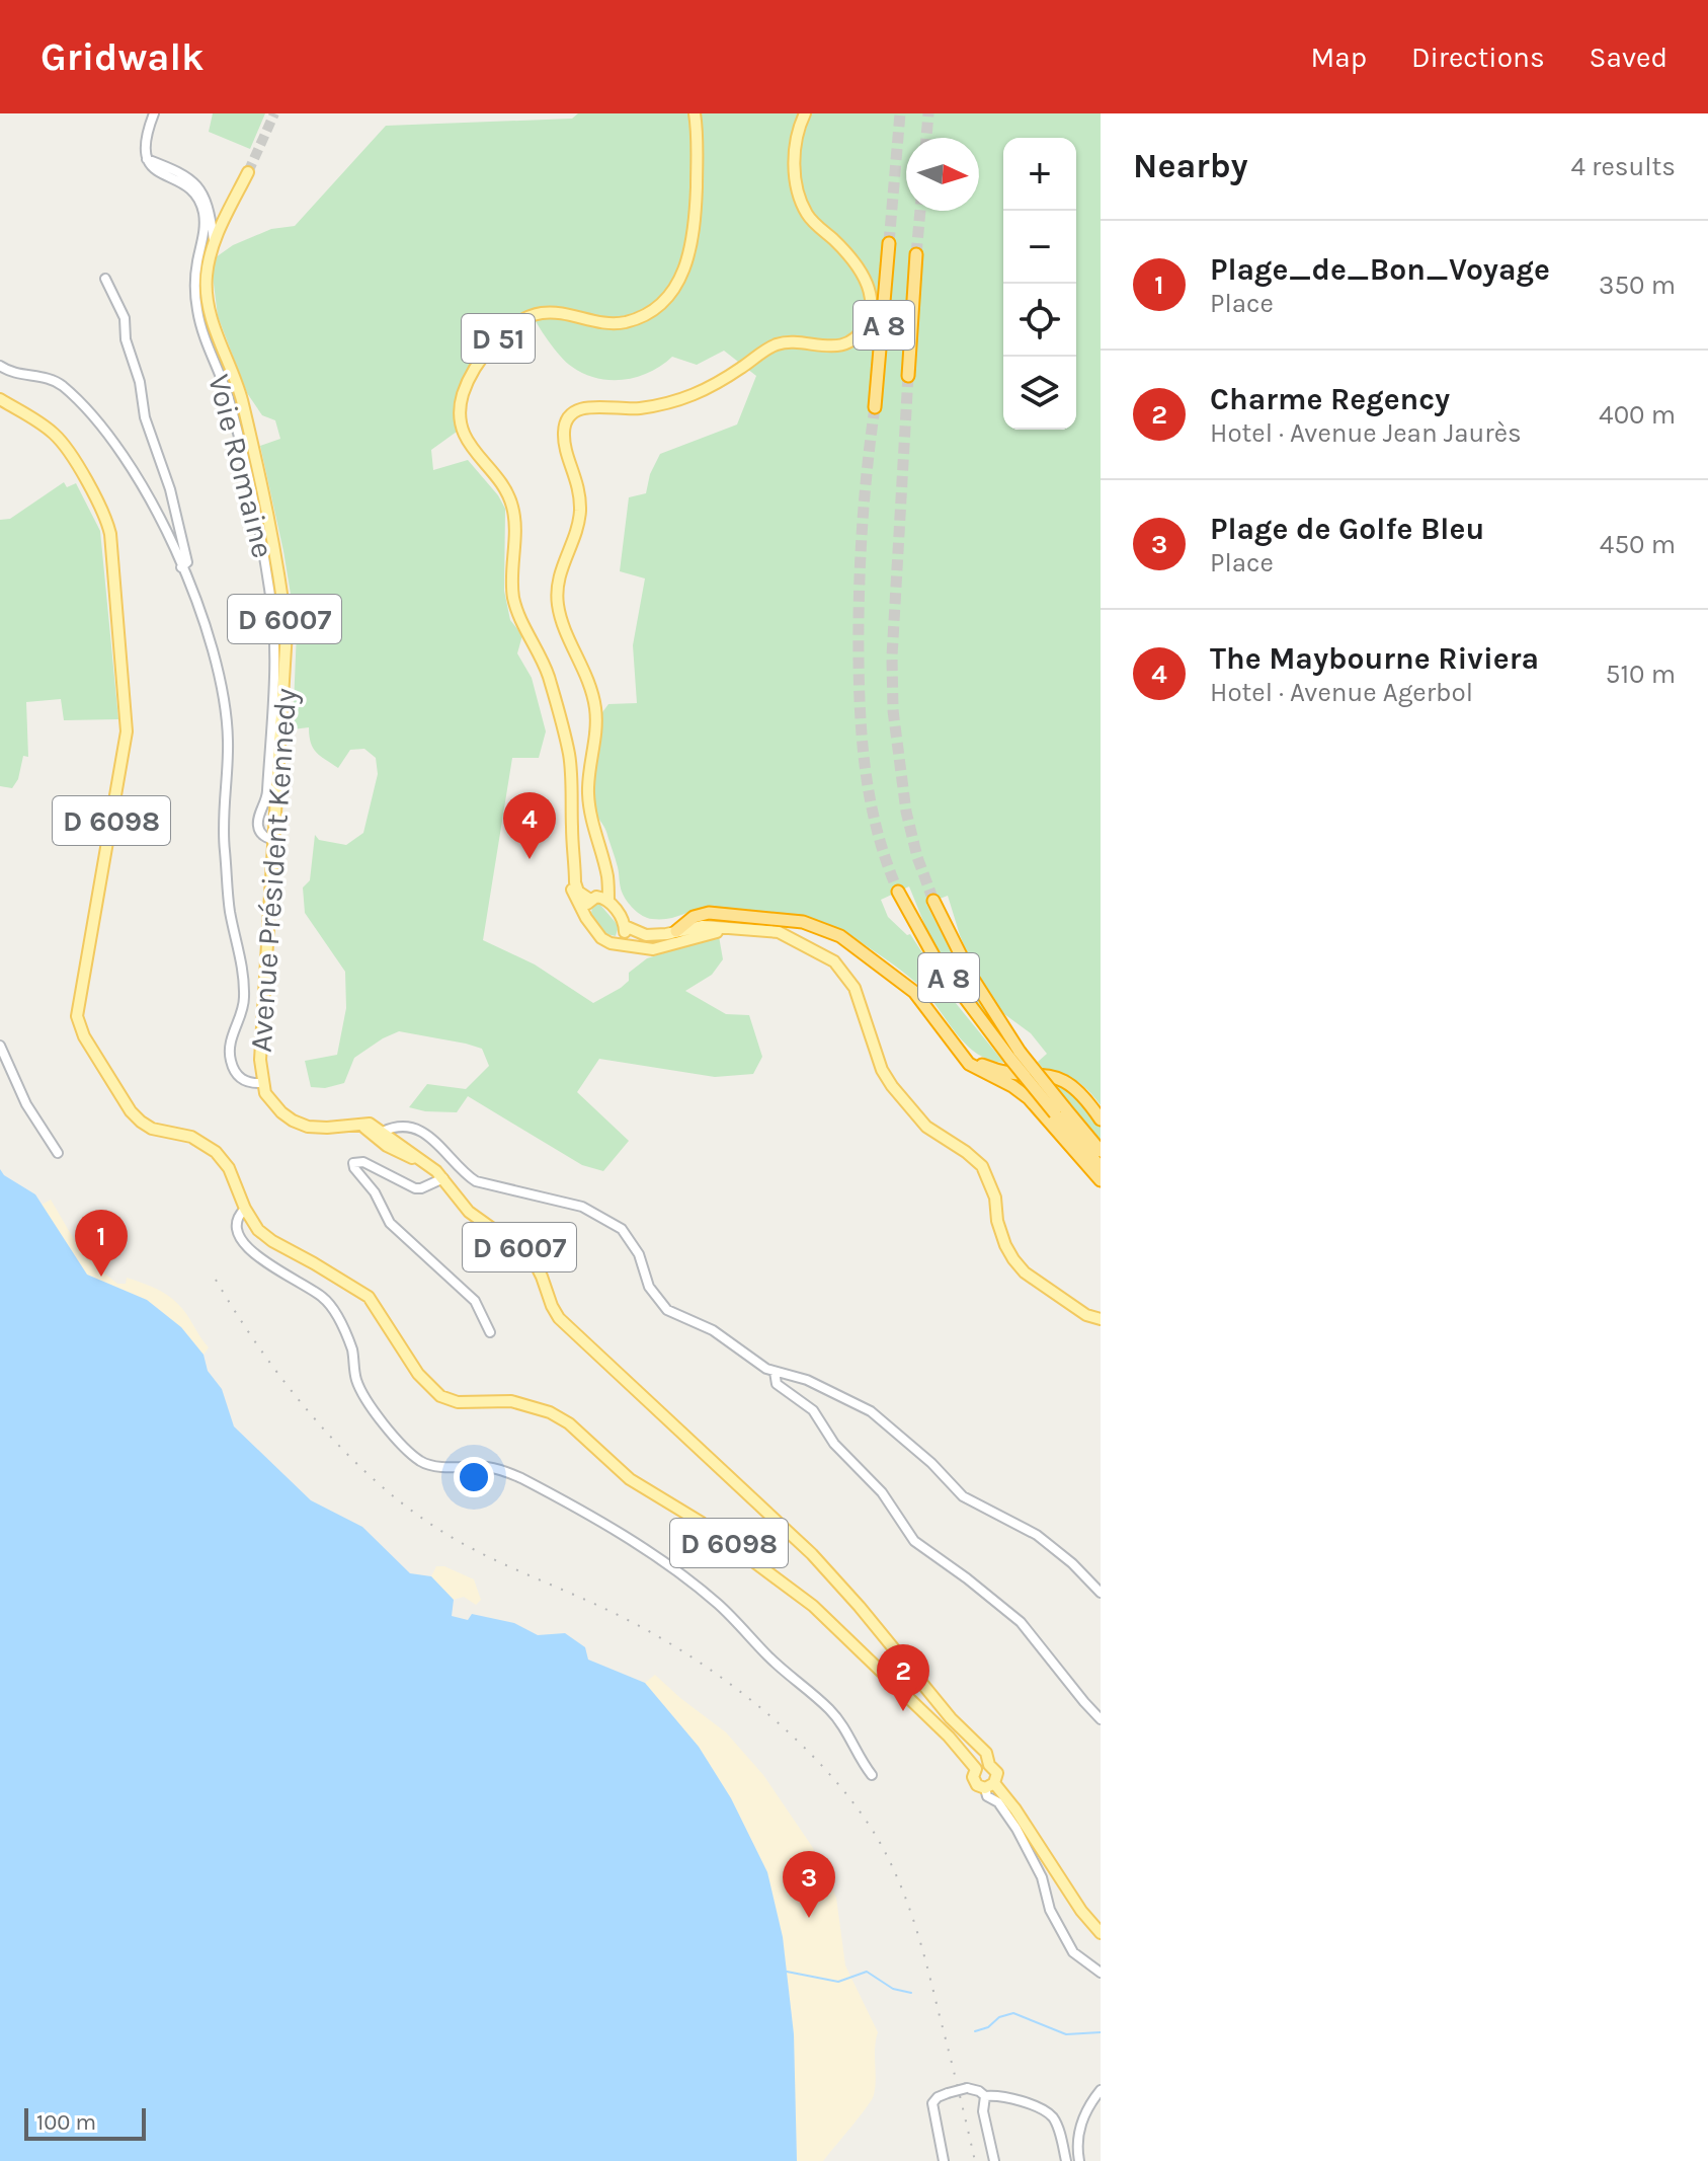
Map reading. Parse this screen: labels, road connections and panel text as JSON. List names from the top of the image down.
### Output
{
  "streets": {
    "highway": ["A 8"],
    "main road": [
      "D 51",
      "D 6007",
      "D 6098",
      "Avenue Président Kennedy"
    ],
    "street": ["Voie Romaine"]
  },
  "crossings": [
    ["Voie Romaine", "Avenue Président Kennedy"],
    ["D 6007", "D 6098"],
    ["D 6007", "Avenue Président Kennedy"]
  ],
  "scale_bar": "100 m",
  "north": "right",
  "page": {
    "header": "Gridwalk",
    "nav": ["Map", "Directions", "Saved"],
    "heading": ["Nearby", "4 results"],
    "map_buttons": ["+", "−"],
    "list": [
      {
        "mark": "1",
        "name": "Plage_de_Bon_Voyage",
        "note": "Place",
        "value": "350 m"
      },
      {
        "mark": "2",
        "name": "Charme Regency",
        "note": "Hotel · Avenue Jean Jaurès",
        "value": "400 m"
      },
      {
        "mark": "3",
        "name": "Plage de Golfe Bleu",
        "note": "Place",
        "value": "450 m"
      },
      {
        "mark": "4",
        "name": "The Maybourne Riviera",
        "note": "Hotel · Avenue Agerbol",
        "value": "510 m"
      }
    ],
    "pins": [
      "4",
      "1",
      "2",
      "3"
    ],
    "scale": "100 m"
  }
}
